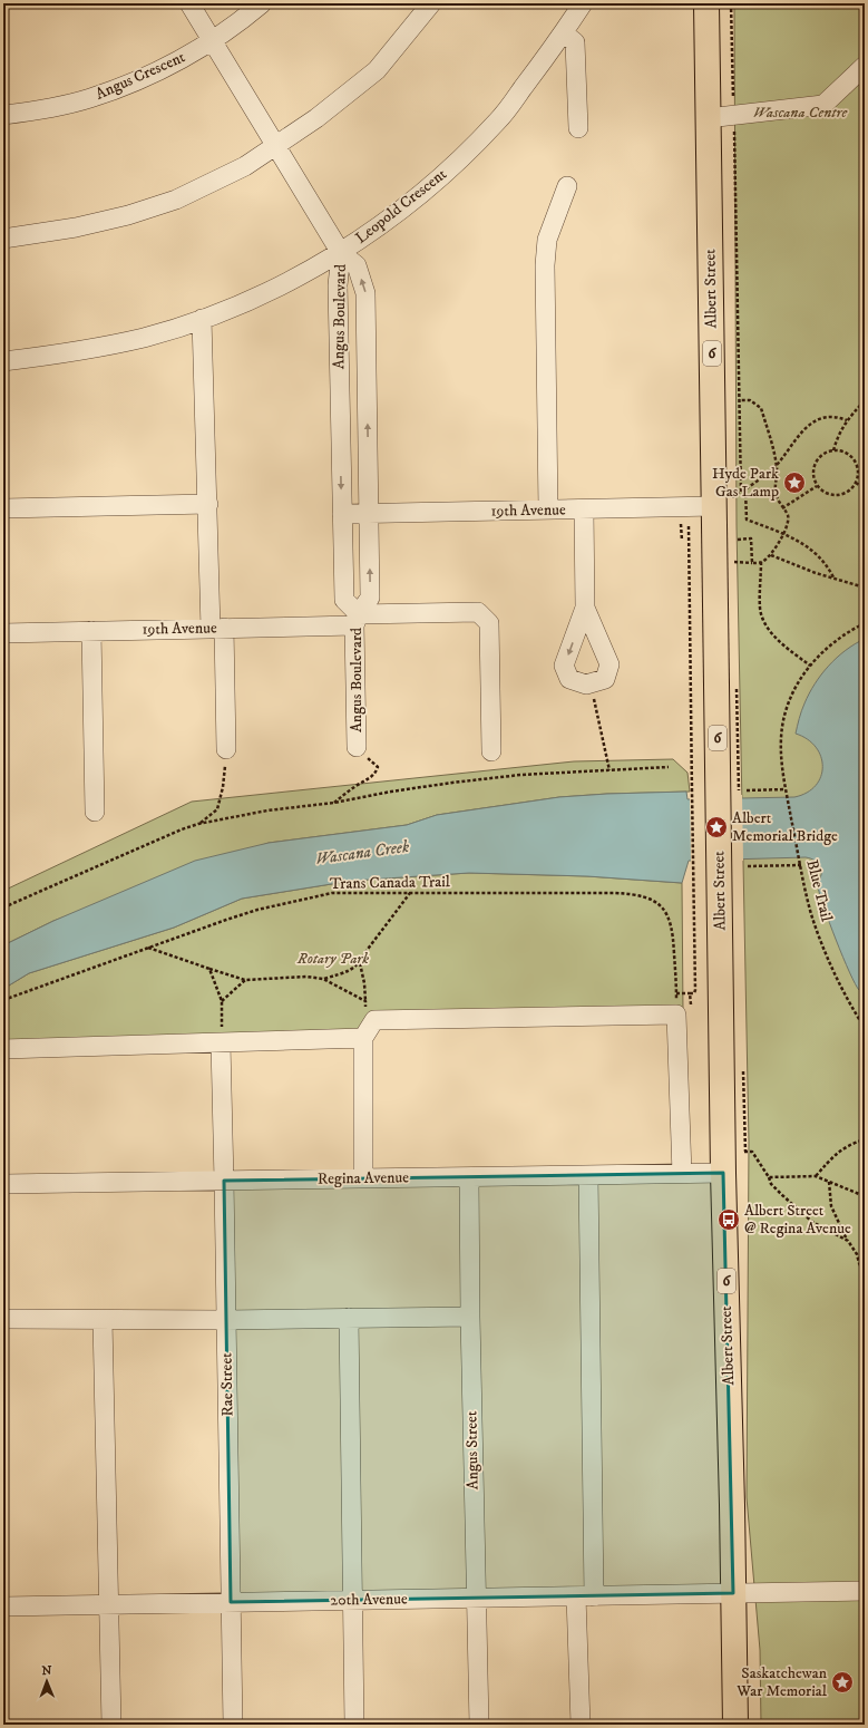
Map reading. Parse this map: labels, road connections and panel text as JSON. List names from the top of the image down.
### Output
{
  "streets": {
    "main road": ["Albert Street", "6"],
    "street": [
      "Angus Crescent",
      "Leopold Crescent",
      "Angus Boulevard",
      "19th Avenue",
      "Regina Avenue",
      "Rae Street",
      "Angus Street",
      "20th Avenue"
    ],
    "path": ["Trans Canada Trail", "Blue Trail"]
  },
  "crossings": [
    ["Leopold Crescent", "Angus Boulevard"],
    ["Albert Street", "19th Avenue"],
    ["Albert Street", "Regina Avenue"],
    ["Albert Street", "20th Avenue"],
    ["Angus Boulevard", "19th Avenue"],
    ["Regina Avenue", "Rae Street"],
    ["Regina Avenue", "Angus Street"],
    ["Rae Street", "20th Avenue"],
    ["Angus Street", "20th Avenue"]
  ],
  "water": ["Wascana Creek"],
  "parks": ["Wascana Centre", "Rotary Park"],
  "places": {
    "place": ["Hyde Park Gas Lamp", "Albert Memorial Bridge", "Saskatchewan War Memorial"],
    "bus stop": ["Albert Street @ Regina Avenue"]
  },
  "north": "top"
}
